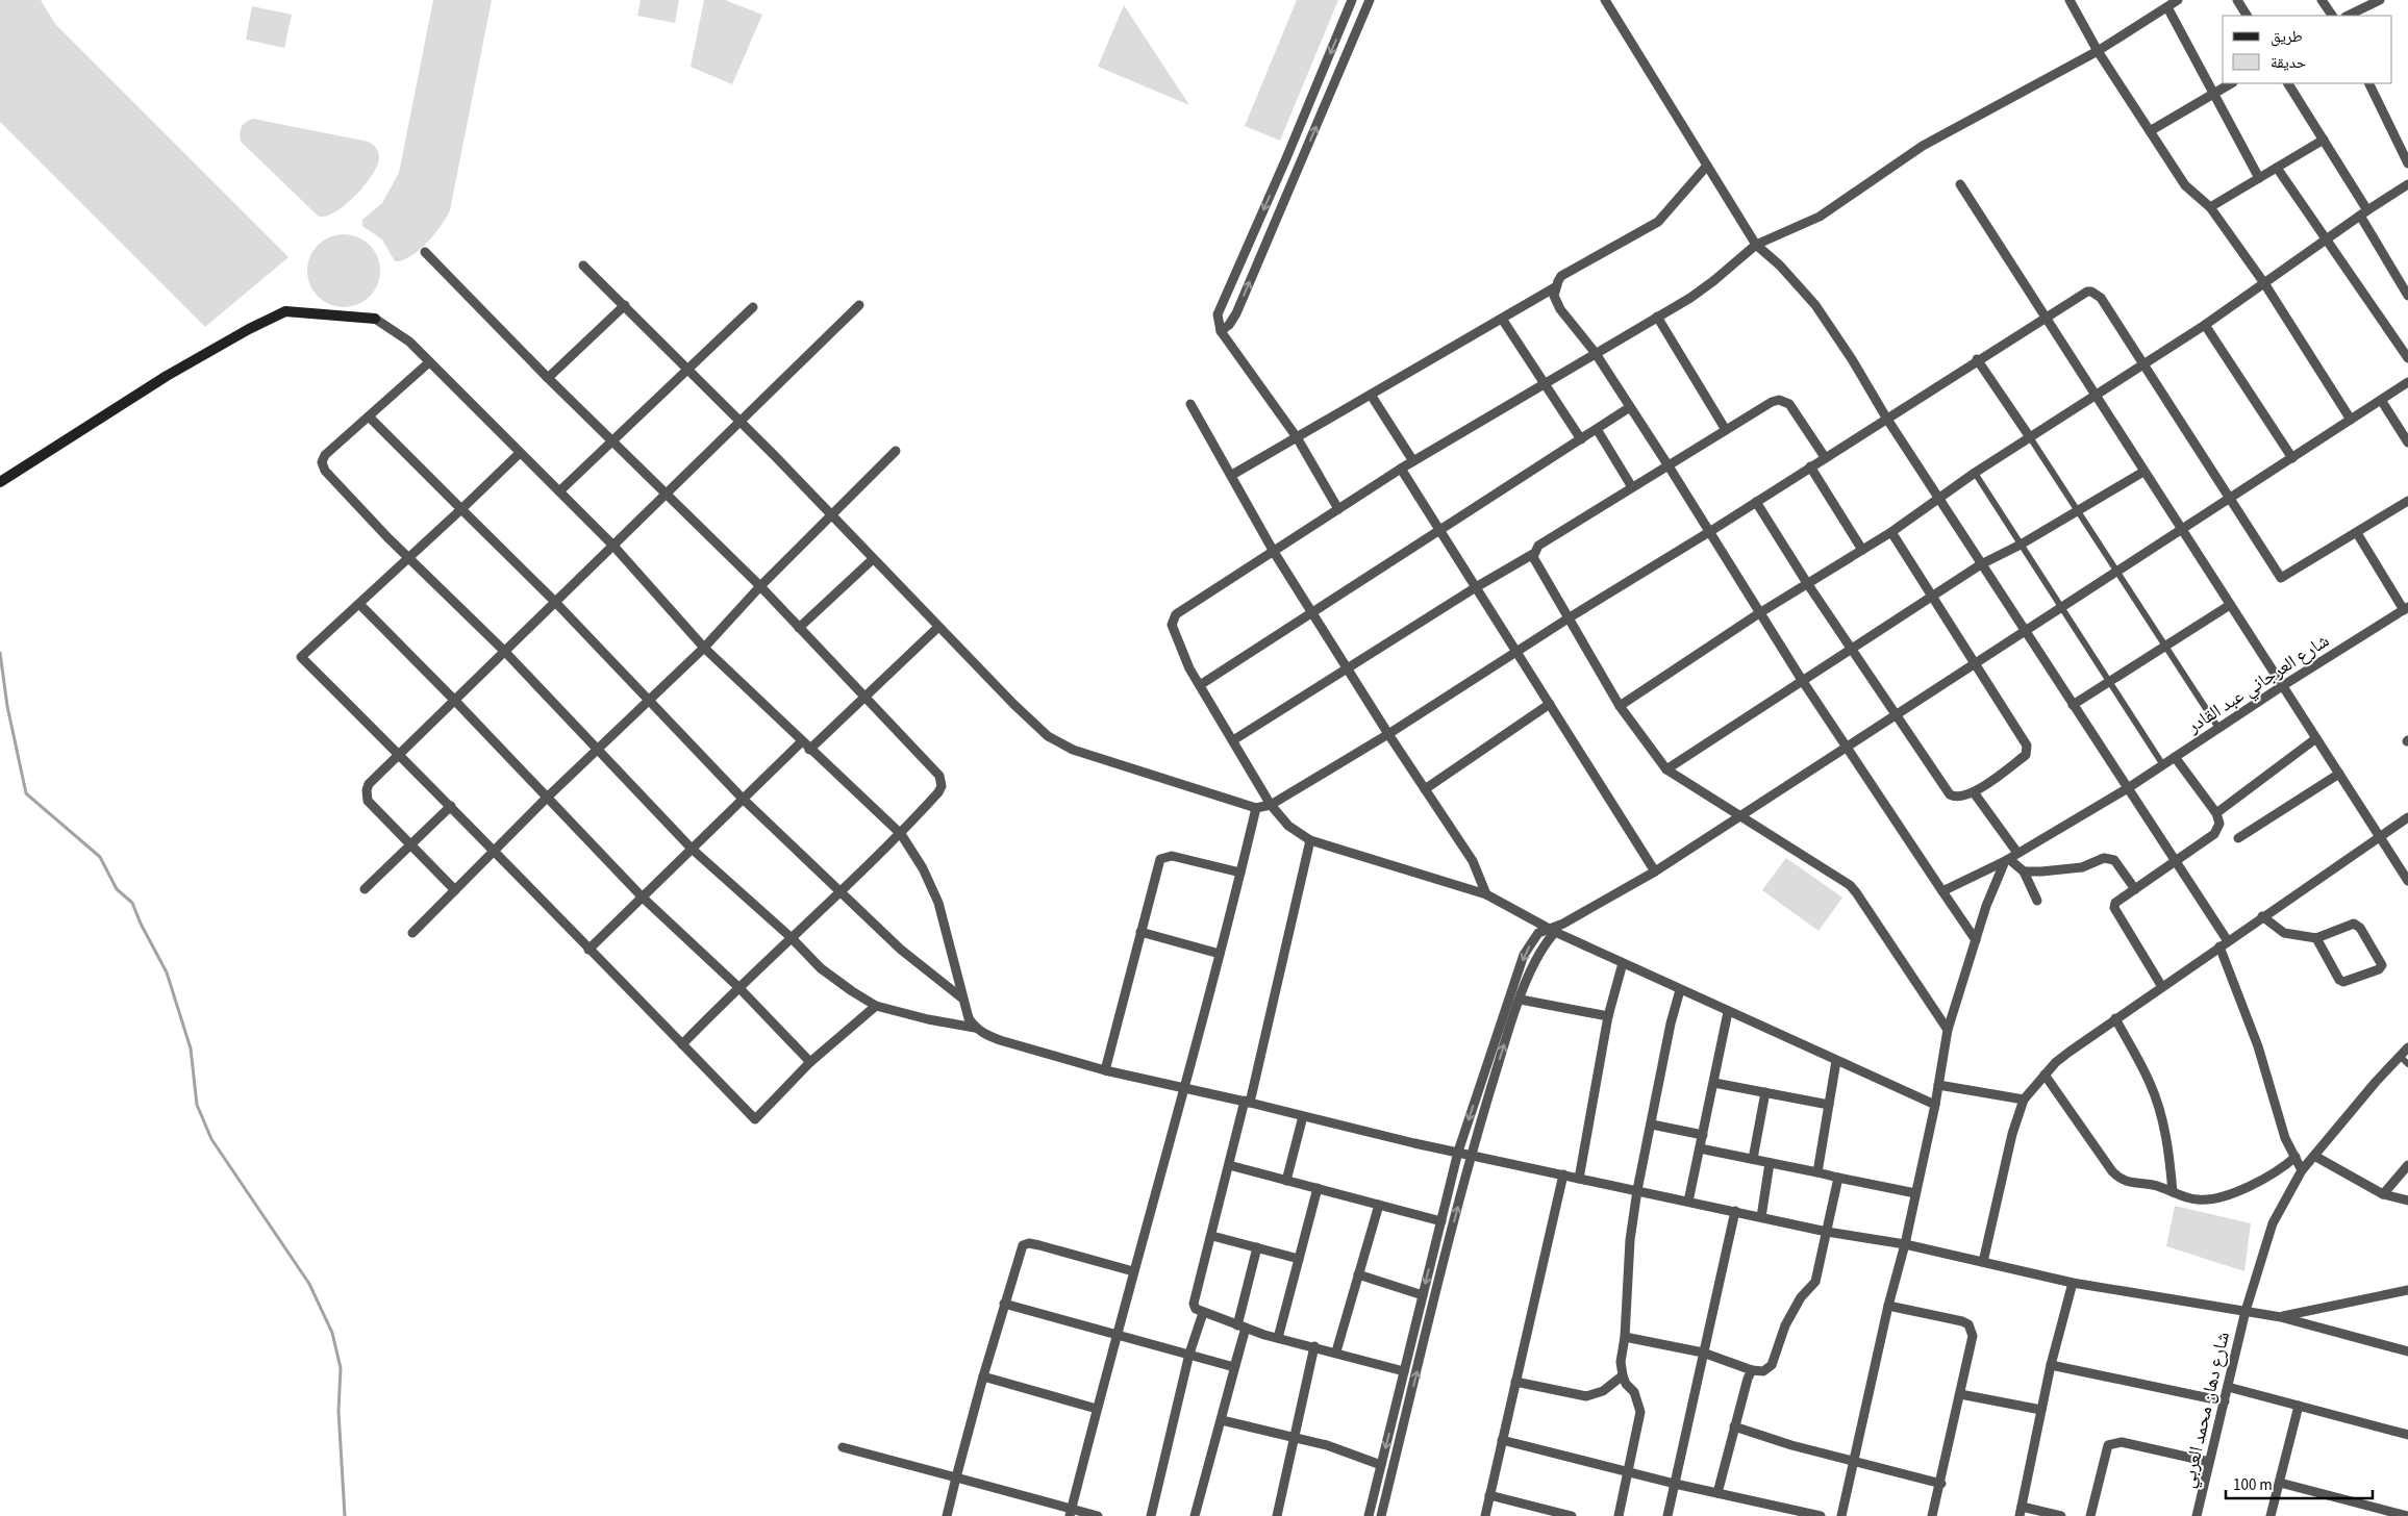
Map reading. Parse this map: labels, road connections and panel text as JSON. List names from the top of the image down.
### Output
{
  "streets": {
    "street": ["شارع العرجاني عبد القادر", "شارع دهان محمد العربي"]
  },
  "legend": ["طريق", "حديقة"],
  "scale_bar": "100 m"
}
